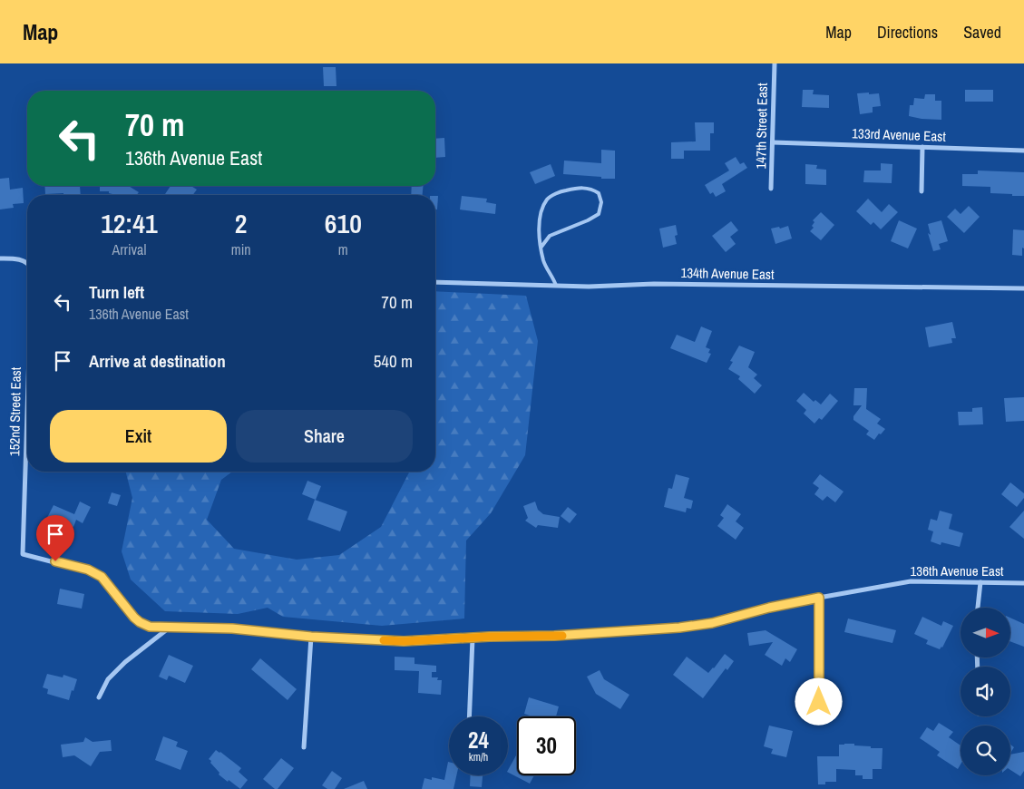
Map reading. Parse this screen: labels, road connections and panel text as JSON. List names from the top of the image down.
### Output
{
  "streets": {
    "street": [
      "147th Street East",
      "133rd Avenue East",
      "134th Avenue East",
      "152nd Street East",
      "136th Avenue East"
    ]
  },
  "crossings": [
    ["147th Street East", "133rd Avenue East"],
    ["152nd Street East", "136th Avenue East"]
  ],
  "north": "right",
  "page": {
    "header": "Map",
    "nav": ["Map", "Directions", "Saved"],
    "turn": ["70 m", "136th Avenue East"],
    "eta": [
      "12:41",
      "Arrival",
      "2",
      "min",
      "610",
      "m"
    ],
    "list": [
      {
        "name": "Turn left",
        "note": "136th Avenue East",
        "value": "70 m"
      },
      {
        "name": "Arrive at destination",
        "value": "540 m"
      }
    ],
    "buttons": ["Exit", "Share"],
    "speed": "24 km/h",
    "limit": "30"
  }
}
